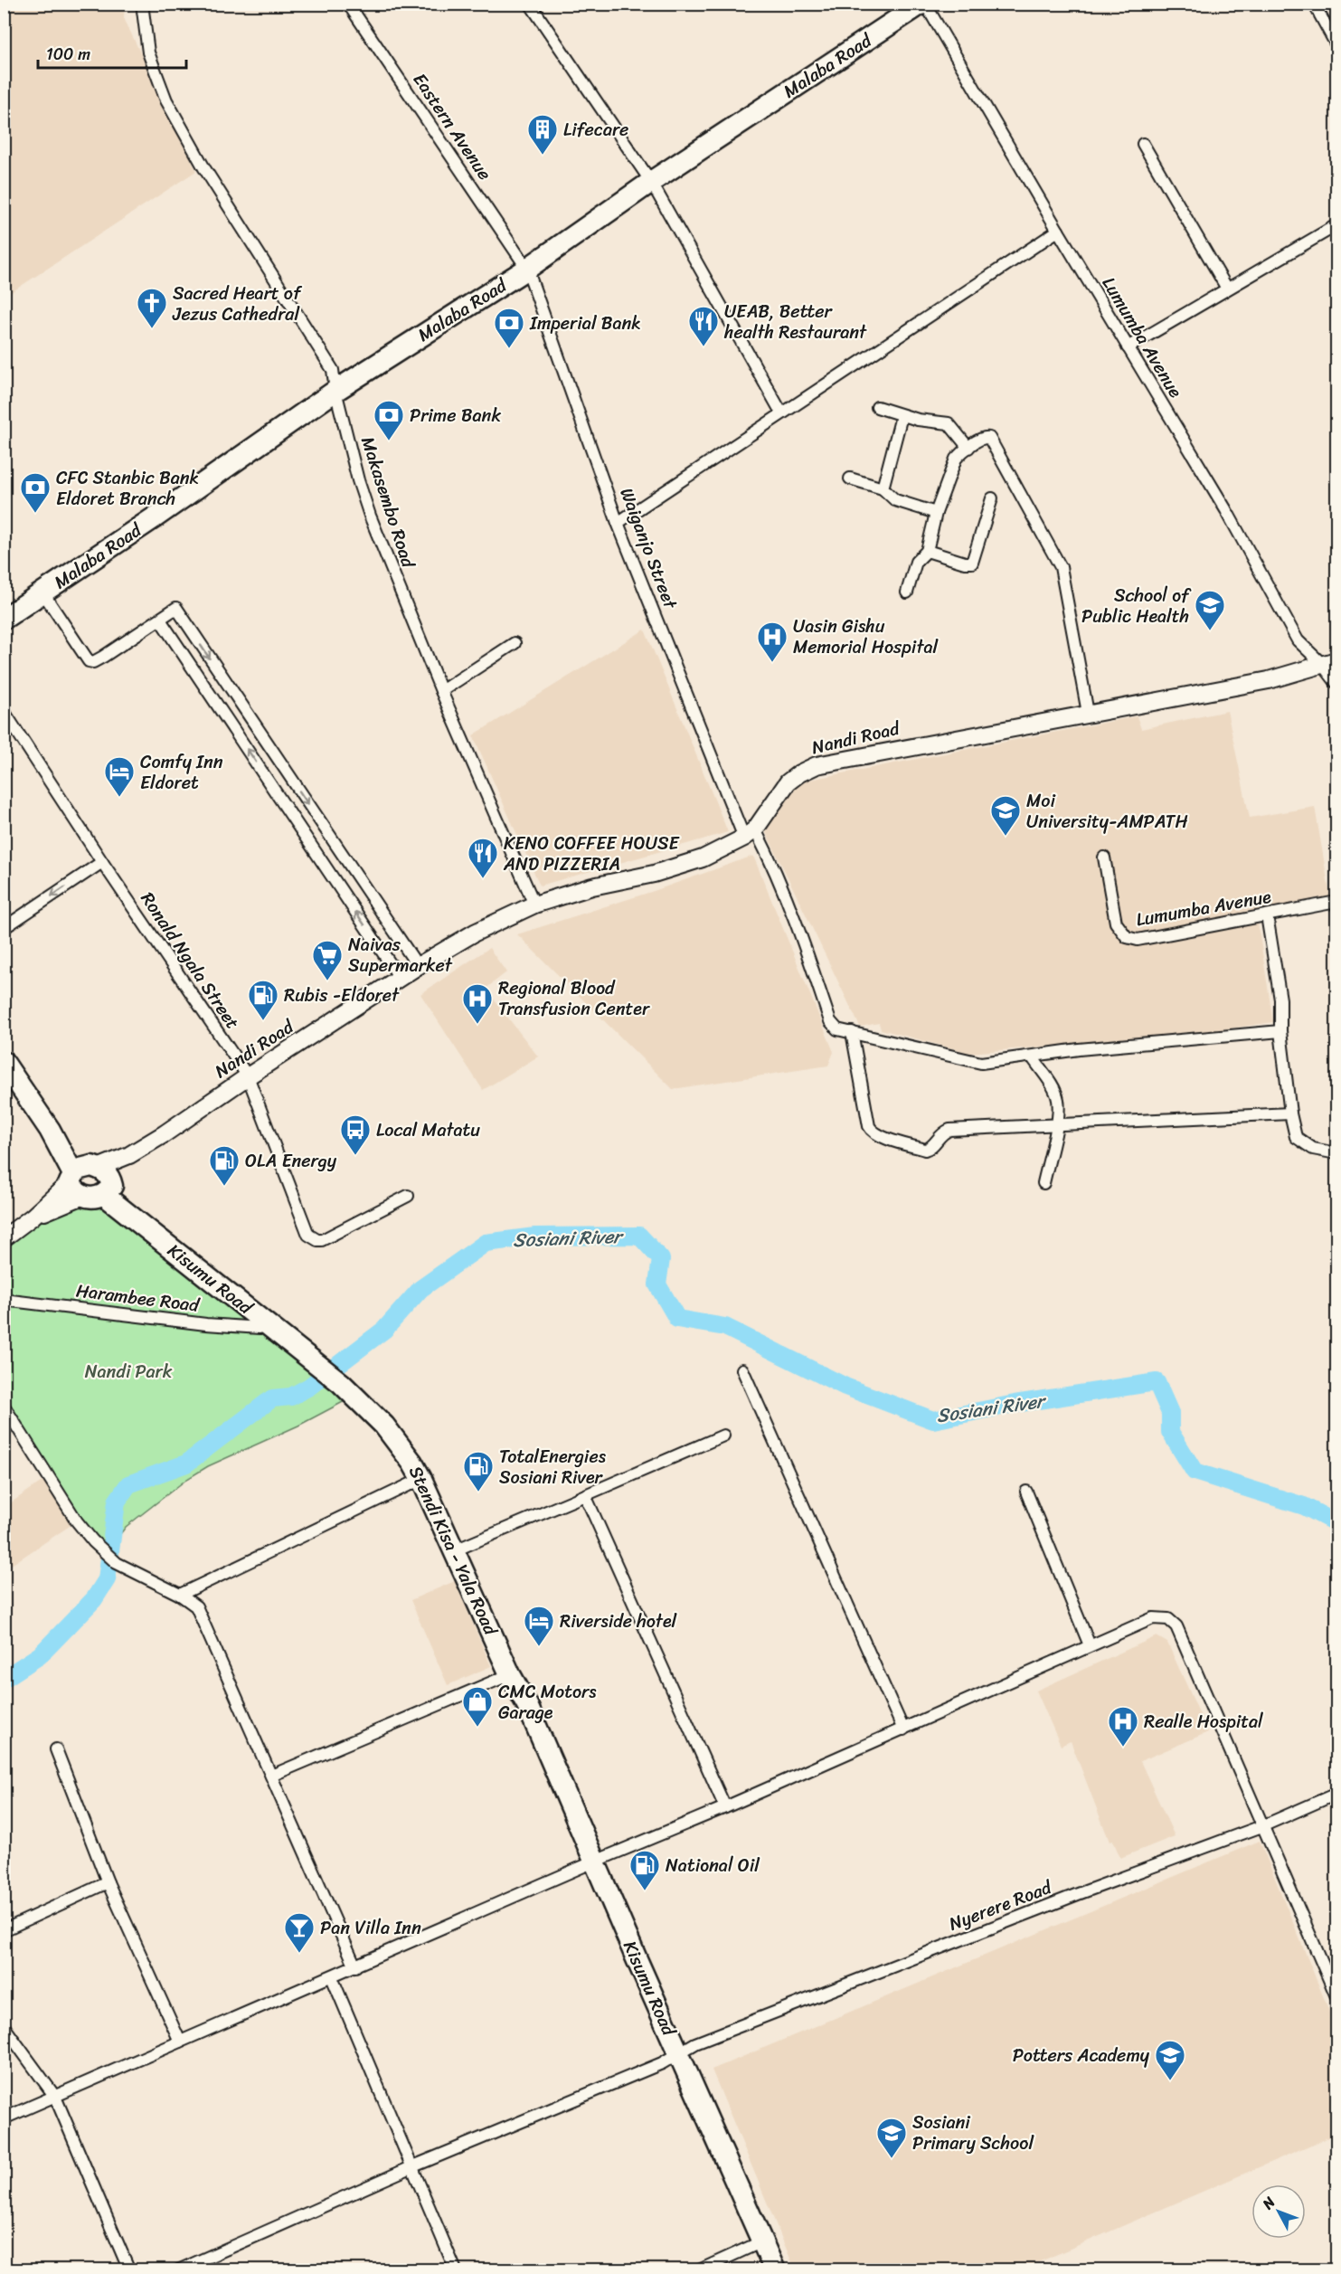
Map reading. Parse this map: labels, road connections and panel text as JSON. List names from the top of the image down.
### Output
{
  "streets": {
    "highway": ["Malaba Road", "Kisumu Road", "Stendi Kisa - Yala Road"],
    "street": [
      "Eastern Avenue",
      "Lumumba Avenue",
      "Makasembo Road",
      "Waiganjo Street",
      "Nandi Road",
      "Ronald Ngala Street",
      "Harambee Road",
      "Nyerere Road"
    ]
  },
  "crossings": [
    ["Malaba Road", "Eastern Avenue"],
    ["Malaba Road", "Lumumba Avenue"],
    ["Malaba Road", "Makasembo Road"],
    ["Malaba Road", "Waiganjo Street"],
    ["Eastern Avenue", "Waiganjo Street"],
    ["Lumumba Avenue", "Nandi Road"],
    ["Makasembo Road", "Nandi Road"],
    ["Waiganjo Street", "Nandi Road"],
    ["Nandi Road", "Ronald Ngala Street"],
    ["Nandi Road", "Kisumu Road"],
    ["Nandi Road", "Stendi Kisa - Yala Road"],
    ["Kisumu Road", "Harambee Road"],
    ["Kisumu Road", "Stendi Kisa - Yala Road"],
    ["Kisumu Road", "Nyerere Road"]
  ],
  "water": ["Sosiani River"],
  "parks": ["Nandi Park"],
  "places": {
    "building": ["Lifecare"],
    "church": ["Sacred Heart of Jezus Cathedral"],
    "restaurant": ["UEAB, Better health Restaurant", "KENO COFFEE HOUSE AND PIZZERIA"],
    "bank": ["Imperial Bank", "Prime Bank", "CFC Stanbic Bank Eldoret Branch"],
    "school or university": [
      "School of Public Health",
      "Moi University-AMPATH",
      "Potters Academy",
      "Sosiani Primary School"
    ],
    "hospital": ["Uasin Gishu Memorial Hospital", "Regional Blood Transfusion Center", "Realle Hospital"],
    "hotel": ["Comfy Inn Eldoret", "Riverside hotel"],
    "supermarket": ["Naivas Supermarket"],
    "fuel station": [
      "Rubis -Eldoret",
      "OLA Energy",
      "TotalEnergies Sosiani River",
      "National Oil"
    ],
    "bus stop": ["Local Matatu"],
    "shop": ["CMC Motors Garage"],
    "bar": ["Pan Villa Inn"]
  },
  "scale_bar": "100 m",
  "north": "top left"
}
